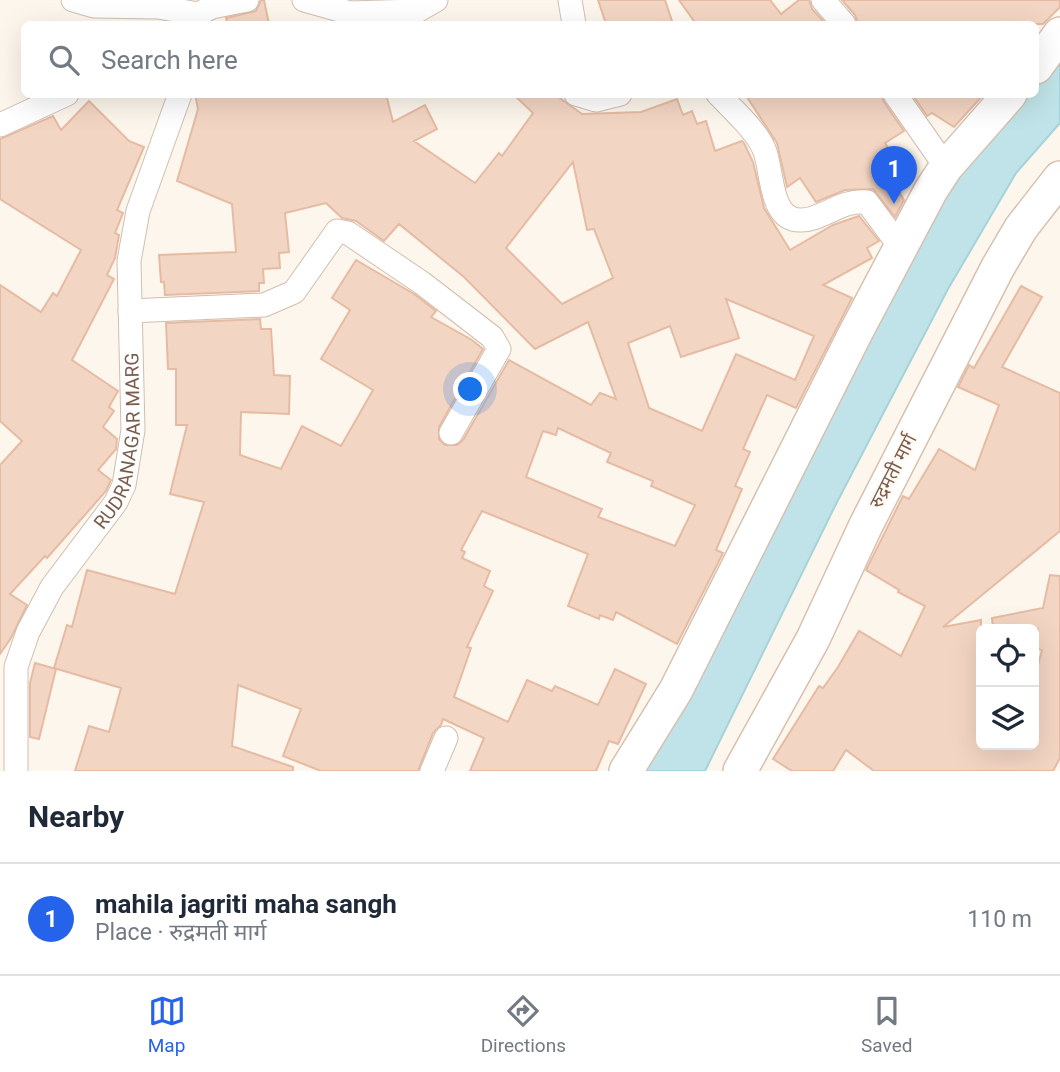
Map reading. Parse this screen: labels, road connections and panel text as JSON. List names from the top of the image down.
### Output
{
  "streets": {
    "street": ["RUDRANAGAR MARG", "रुद्रमती मार्ग"]
  },
  "page": {
    "search": "Search here",
    "pins": "1",
    "heading": "Nearby",
    "list": [
      {
        "mark": "1",
        "name": "mahila jagriti maha sangh",
        "note": "Place · रुद्रमती मार्ग",
        "value": "110 m"
      }
    ],
    "nav": ["Map", "Directions", "Saved"]
  }
}
